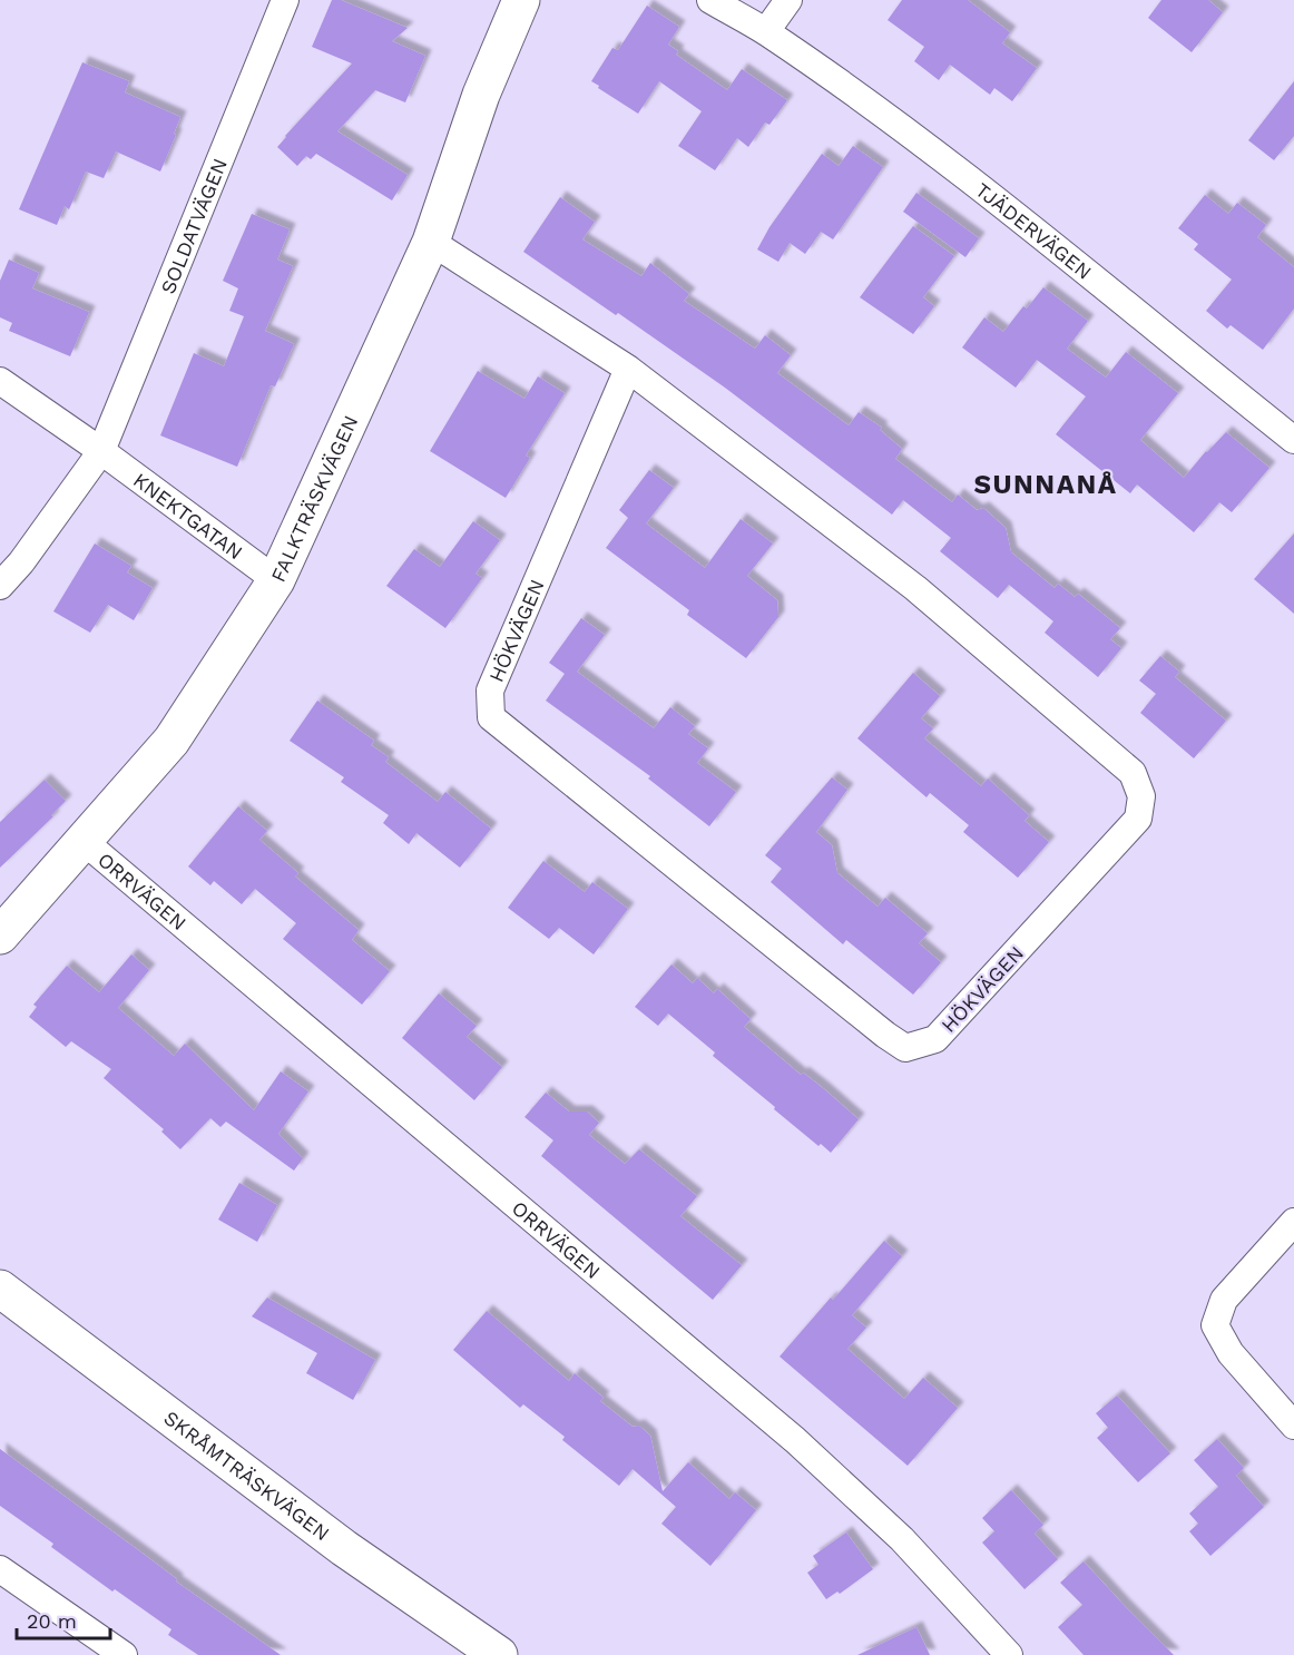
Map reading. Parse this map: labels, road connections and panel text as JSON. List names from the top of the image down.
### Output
{
  "streets": {
    "street": [
      "SOLDATVÄGEN",
      "TJÄDERVÄGEN",
      "FALKTRÄSKVÄGEN",
      "KNEKTGATAN",
      "HÖKVÄGEN",
      "ORRVÄGEN",
      "SKRÅMTRÄSKVÄGEN"
    ]
  },
  "crossings": [
    ["SOLDATVÄGEN", "KNEKTGATAN"],
    ["FALKTRÄSKVÄGEN", "KNEKTGATAN"],
    ["FALKTRÄSKVÄGEN", "HÖKVÄGEN"],
    ["FALKTRÄSKVÄGEN", "ORRVÄGEN"]
  ],
  "districts": ["SUNNANÅ"],
  "scale_bar": "20 m"
}
